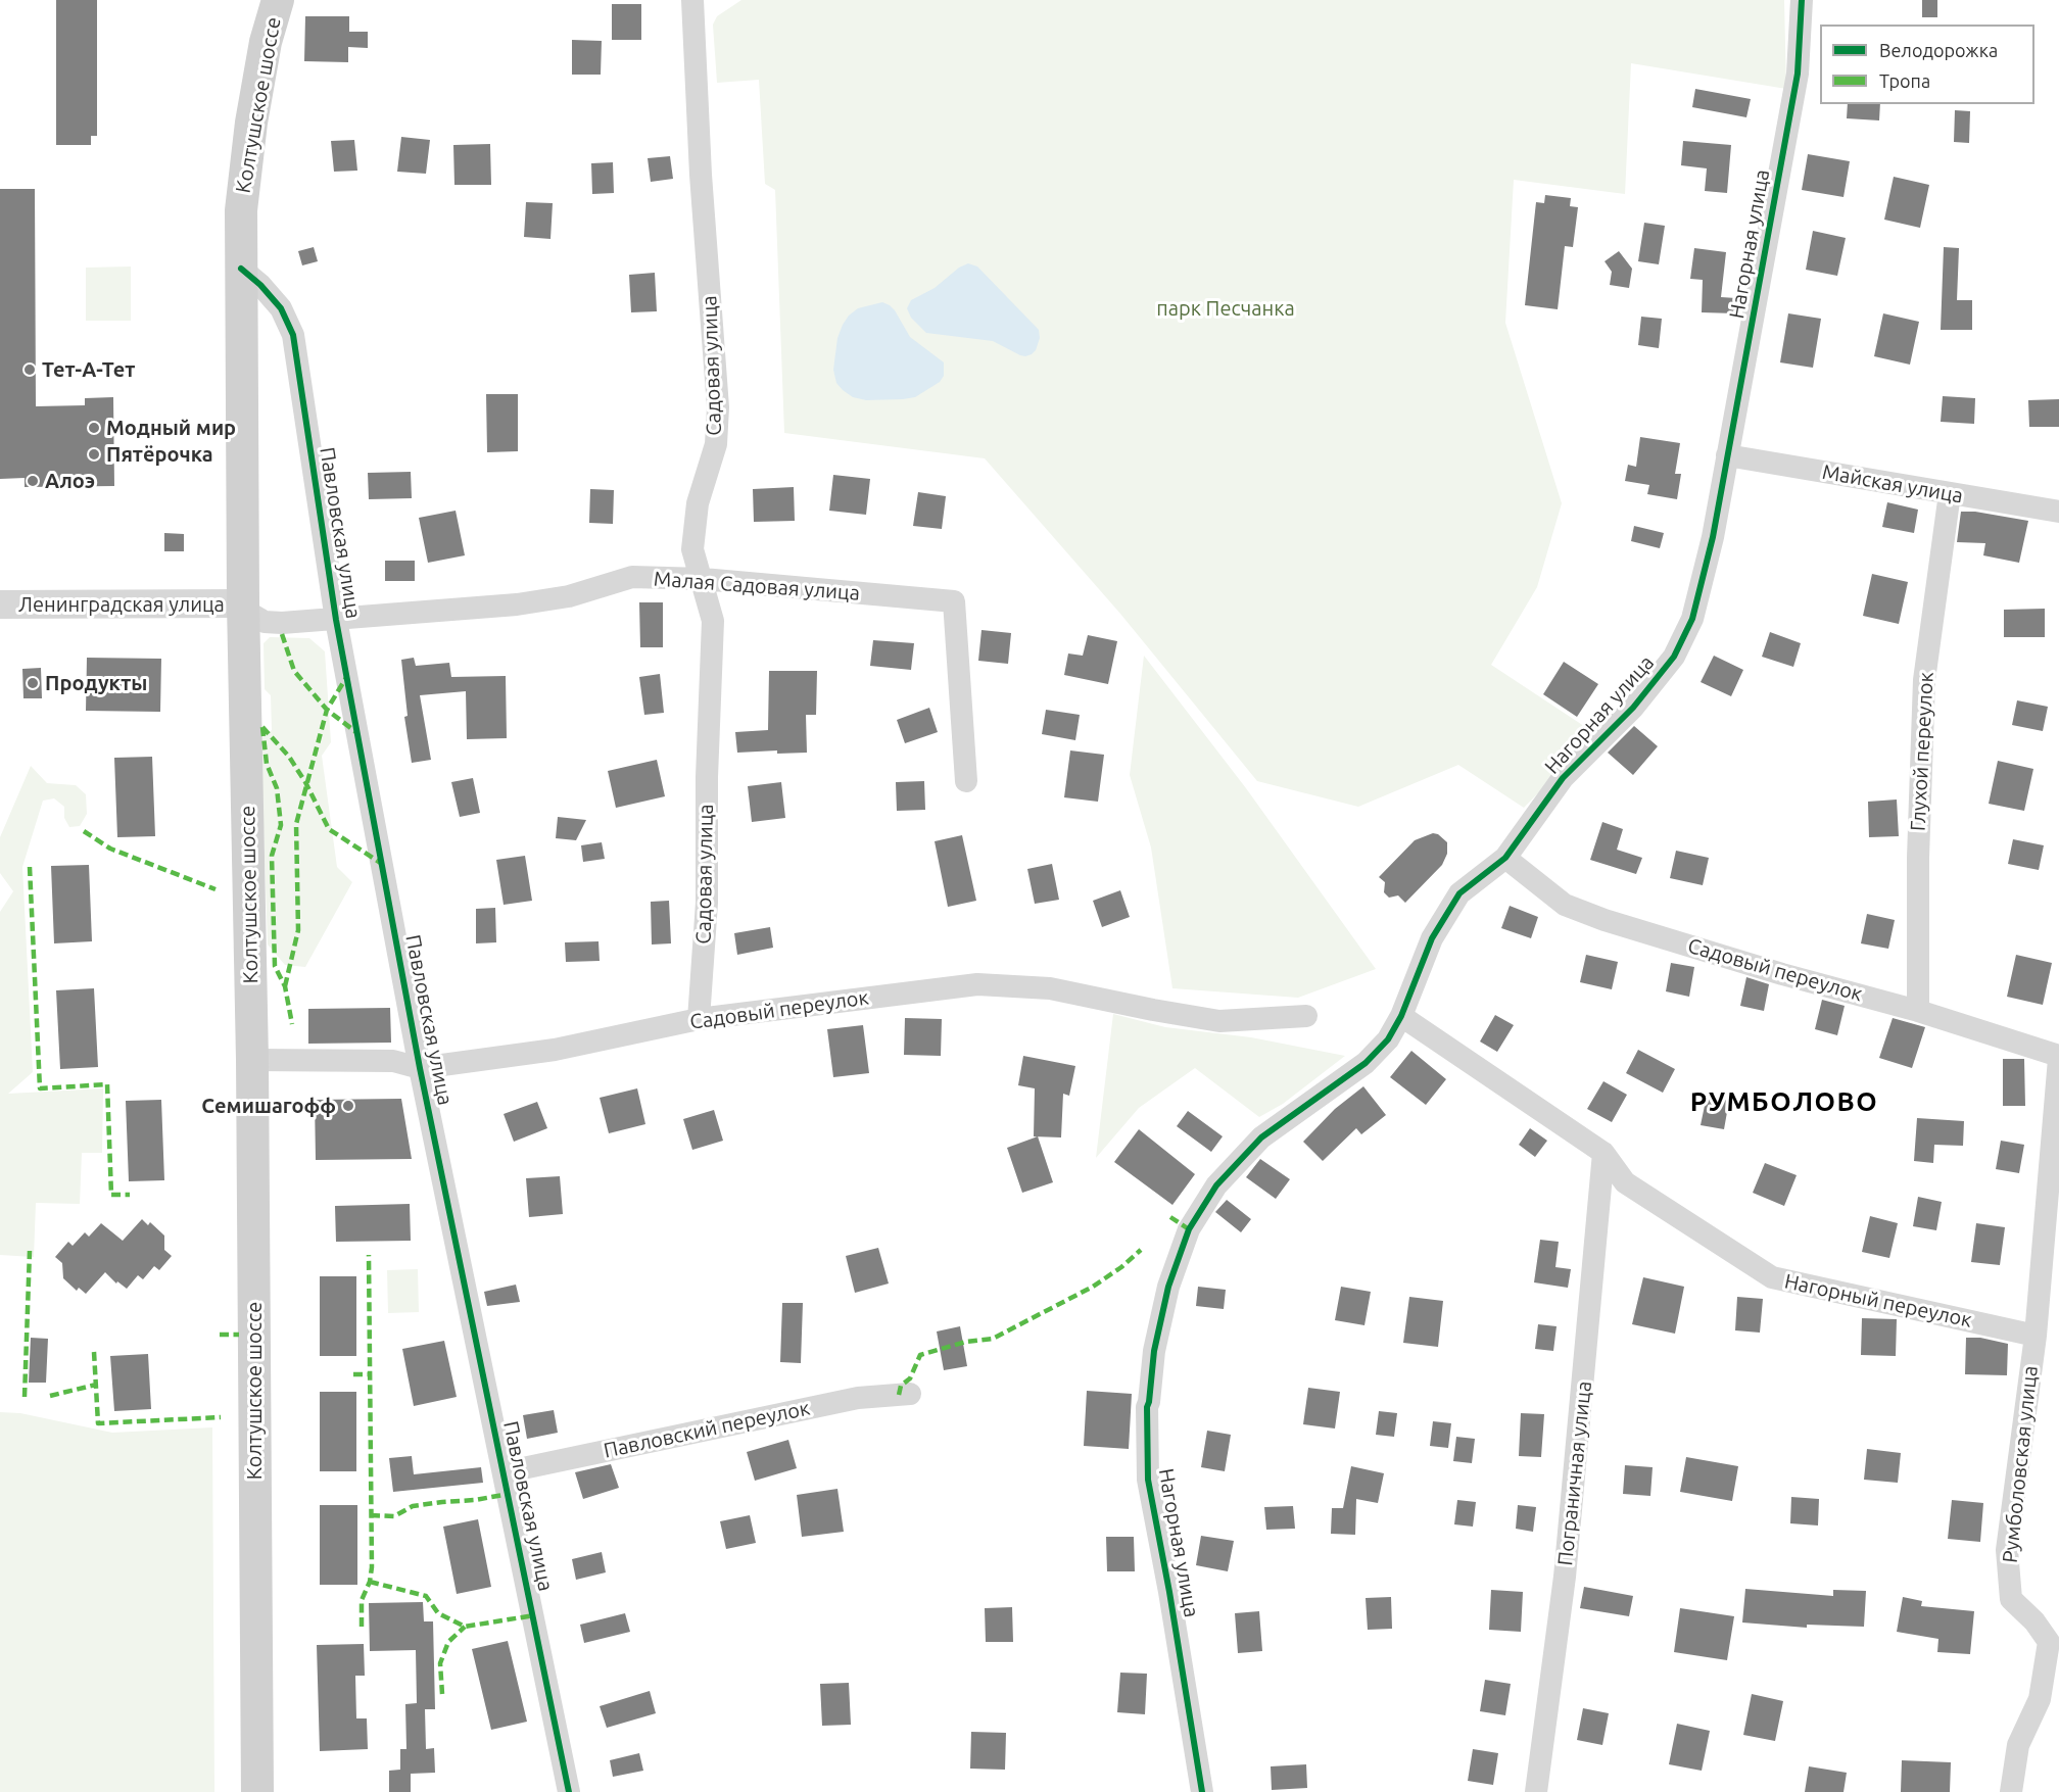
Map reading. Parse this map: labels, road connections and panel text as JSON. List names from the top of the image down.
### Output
{
  "streets": {
    "main road": ["Колтушское шоссе"],
    "street": [
      "Нагорная улица",
      "Садовая улица",
      "Майская улица",
      "Павловская улица",
      "Малая Садовая улица",
      "Ленинградская улица",
      "Глухой переулок",
      "Садовый переулок",
      "Нагорный переулок",
      "Павловский переулок",
      "Румболовская улица",
      "Пограничная улица"
    ]
  },
  "crossings": [
    ["Колтушское шоссе", "Павловская улица"],
    ["Колтушское шоссе", "Малая Садовая улица"],
    ["Колтушское шоссе", "Ленинградская улица"],
    ["Колтушское шоссе", "Садовый переулок"],
    ["Нагорная улица", "Майская улица"],
    ["Нагорная улица", "Садовый переулок"],
    ["Нагорная улица", "Нагорный переулок"],
    ["Садовая улица", "Малая Садовая улица"],
    ["Садовая улица", "Садовый переулок"],
    ["Майская улица", "Глухой переулок"],
    ["Павловская улица", "Малая Садовая улица"],
    ["Павловская улица", "Садовый переулок"],
    ["Павловская улица", "Павловский переулок"],
    ["Малая Садовая улица", "Ленинградская улица"],
    ["Глухой переулок", "Садовый переулок"],
    ["Садовый переулок", "Румболовская улица"],
    ["Нагорный переулок", "Румболовская улица"],
    ["Нагорный переулок", "Пограничная улица"]
  ],
  "districts": ["РУМБОЛОВО"],
  "parks": ["парк Песчанка"],
  "places": [
    "Тет-А-Тет",
    "Модный мир",
    "Пятёрочка",
    "Алоэ",
    "Продукты",
    "Семишагофф"
  ],
  "legend": ["Велодорожка", "Тропа"]
}
